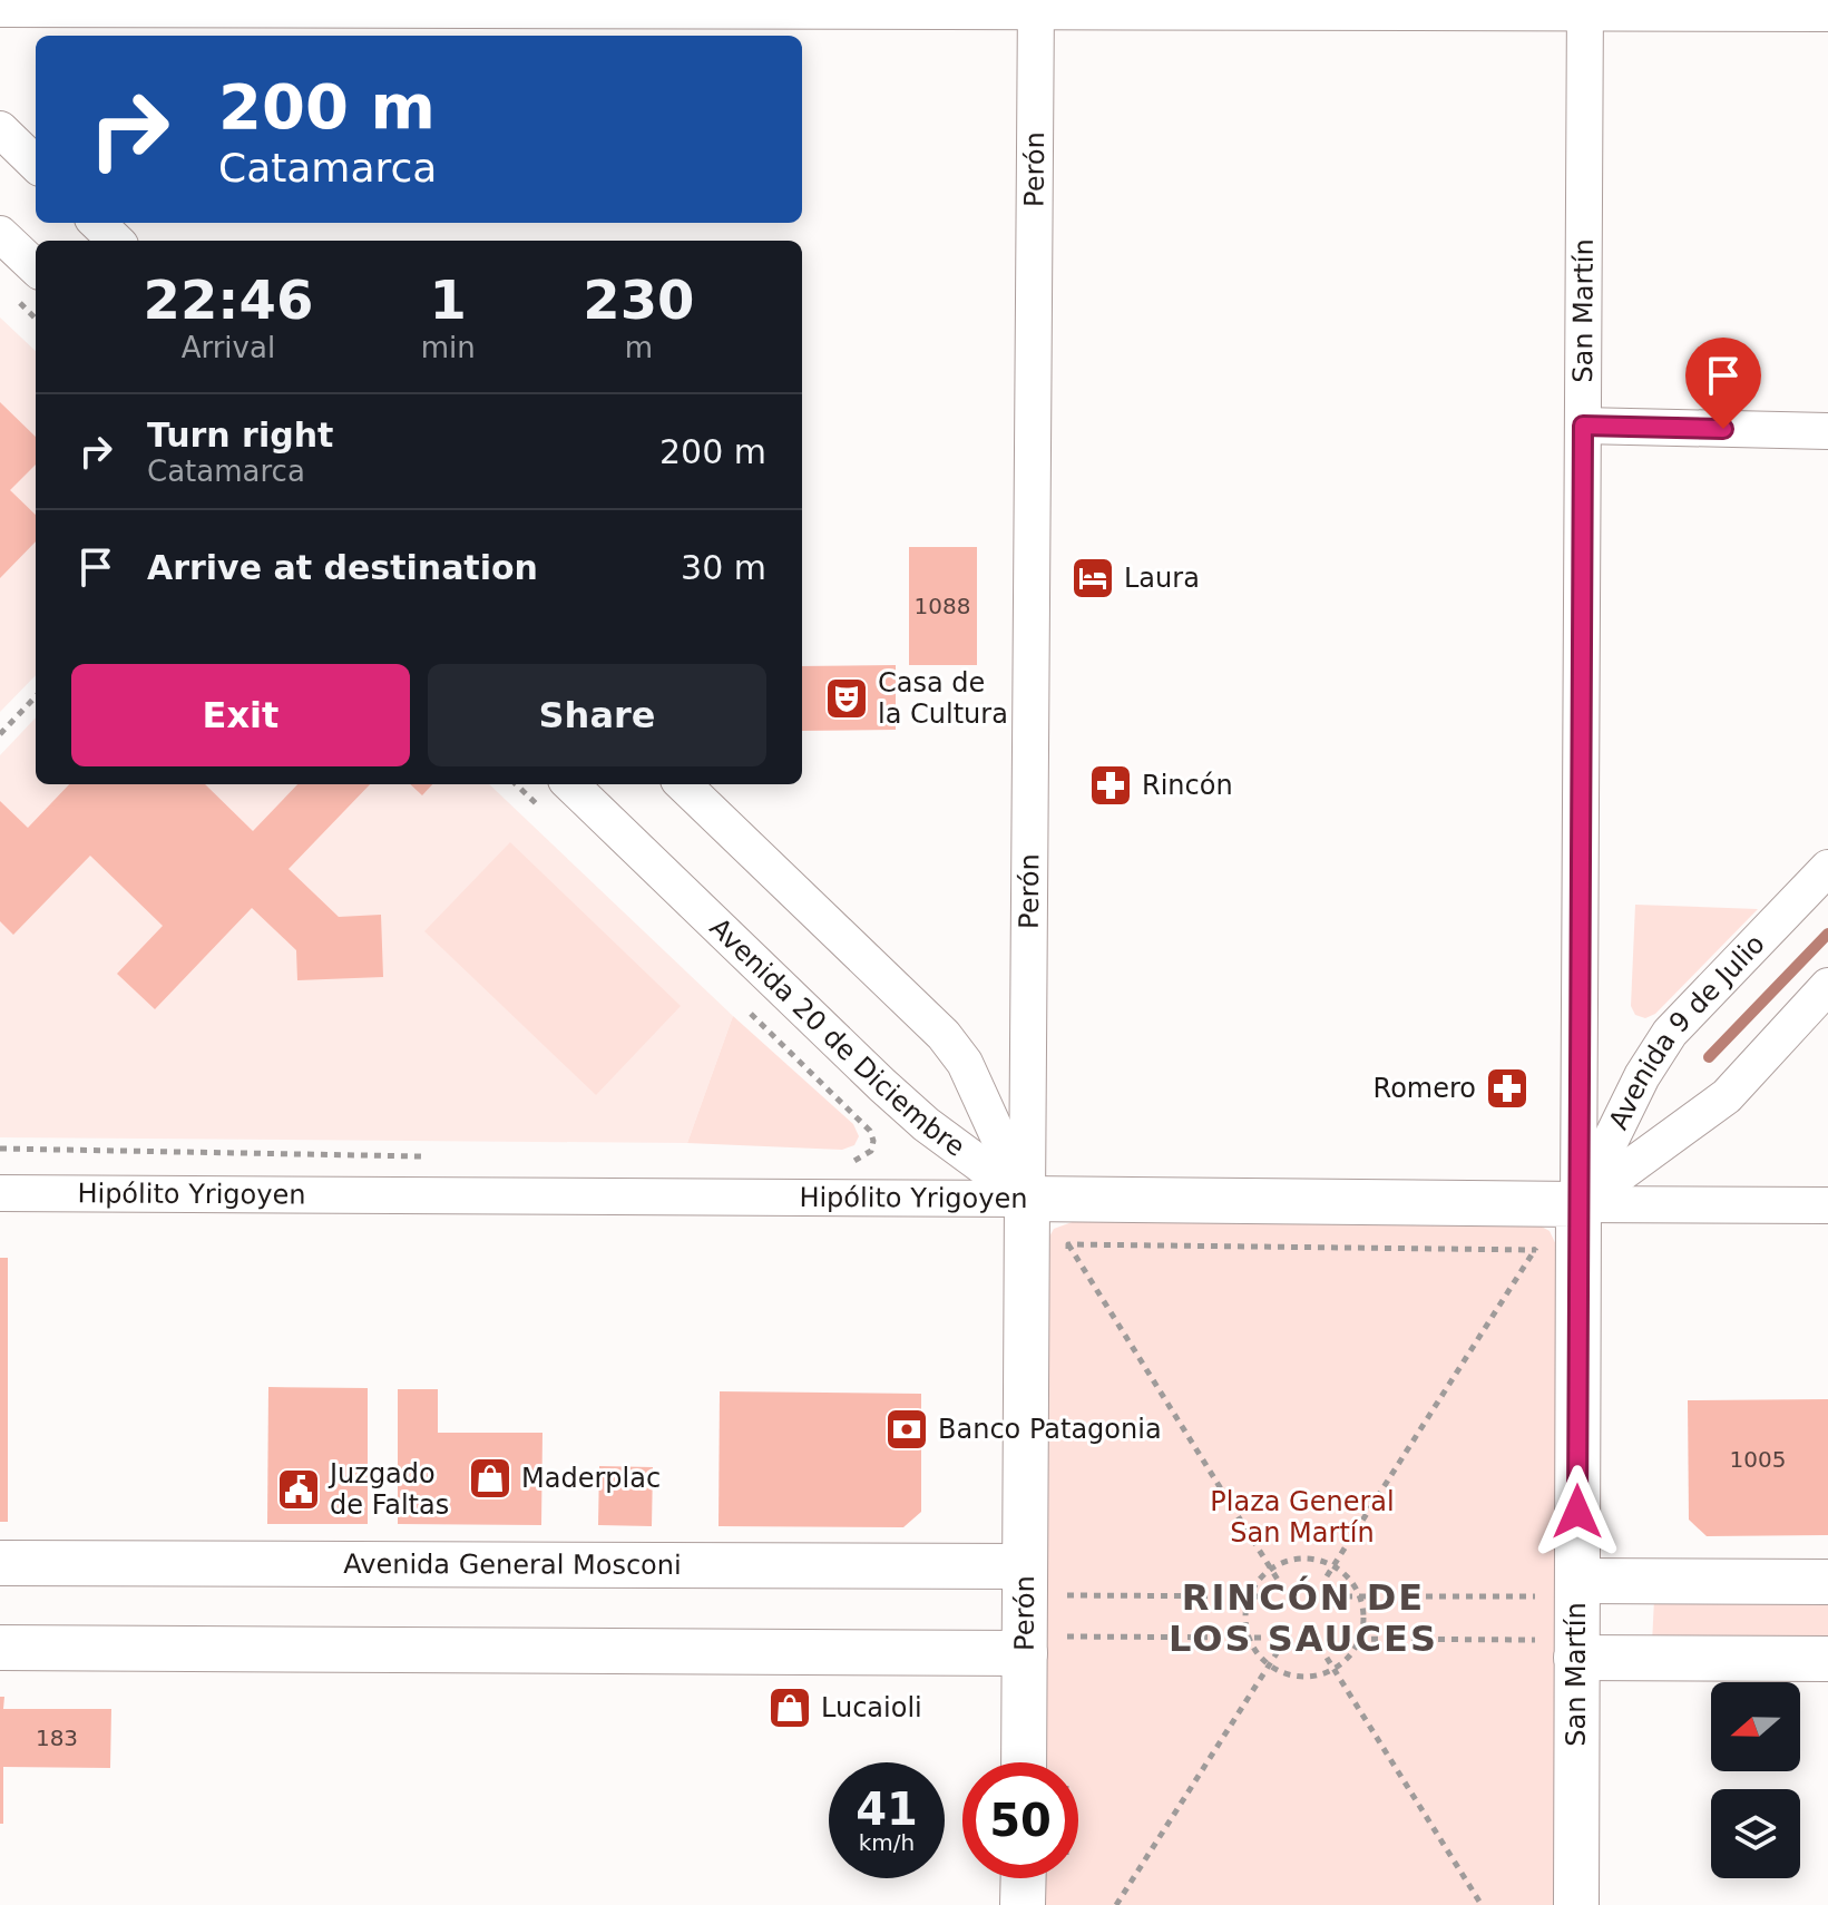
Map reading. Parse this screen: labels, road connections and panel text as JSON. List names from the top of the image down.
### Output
{
  "streets": {
    "main road": [
      "Perón",
      "San Martín",
      "Hipólito Yrigoyen",
      "Avenida General Mosconi"
    ],
    "street": ["Avenida 9 de Julio", "Avenida 20 de Diciembre"]
  },
  "crossings": [
    ["Perón", "Avenida 20 de Diciembre"],
    ["Perón", "Hipólito Yrigoyen"],
    ["Perón", "Avenida General Mosconi"],
    ["San Martín", "Avenida 9 de Julio"],
    ["San Martín", "Hipólito Yrigoyen"],
    ["Avenida 9 de Julio", "Hipólito Yrigoyen"],
    ["Avenida 20 de Diciembre", "Hipólito Yrigoyen"]
  ],
  "districts": ["RINCÓN DE LOS SAUCES"],
  "parks": ["Plaza General San Martín"],
  "places": {
    "hotel": ["Laura"],
    "theatre": ["Casa de la Cultura"],
    "pharmacy": ["Rincón", "Romero"],
    "bank": ["Banco Patagonia"],
    "shop": ["Maderplac", "Lucaioli"],
    "public building": ["Juzgado de Faltas"]
  },
  "house_numbers": ["1088", "1005", "183"],
  "north": "left",
  "page": {
    "turn": ["200 m", "Catamarca"],
    "eta": [
      "22:46",
      "Arrival",
      "1",
      "min",
      "230",
      "m"
    ],
    "list": [
      {
        "name": "Turn right",
        "note": "Catamarca",
        "value": "200 m"
      },
      {
        "name": "Arrive at destination",
        "value": "30 m"
      }
    ],
    "buttons": ["Exit", "Share"],
    "speed": "41 km/h",
    "limit": "50"
  }
}
